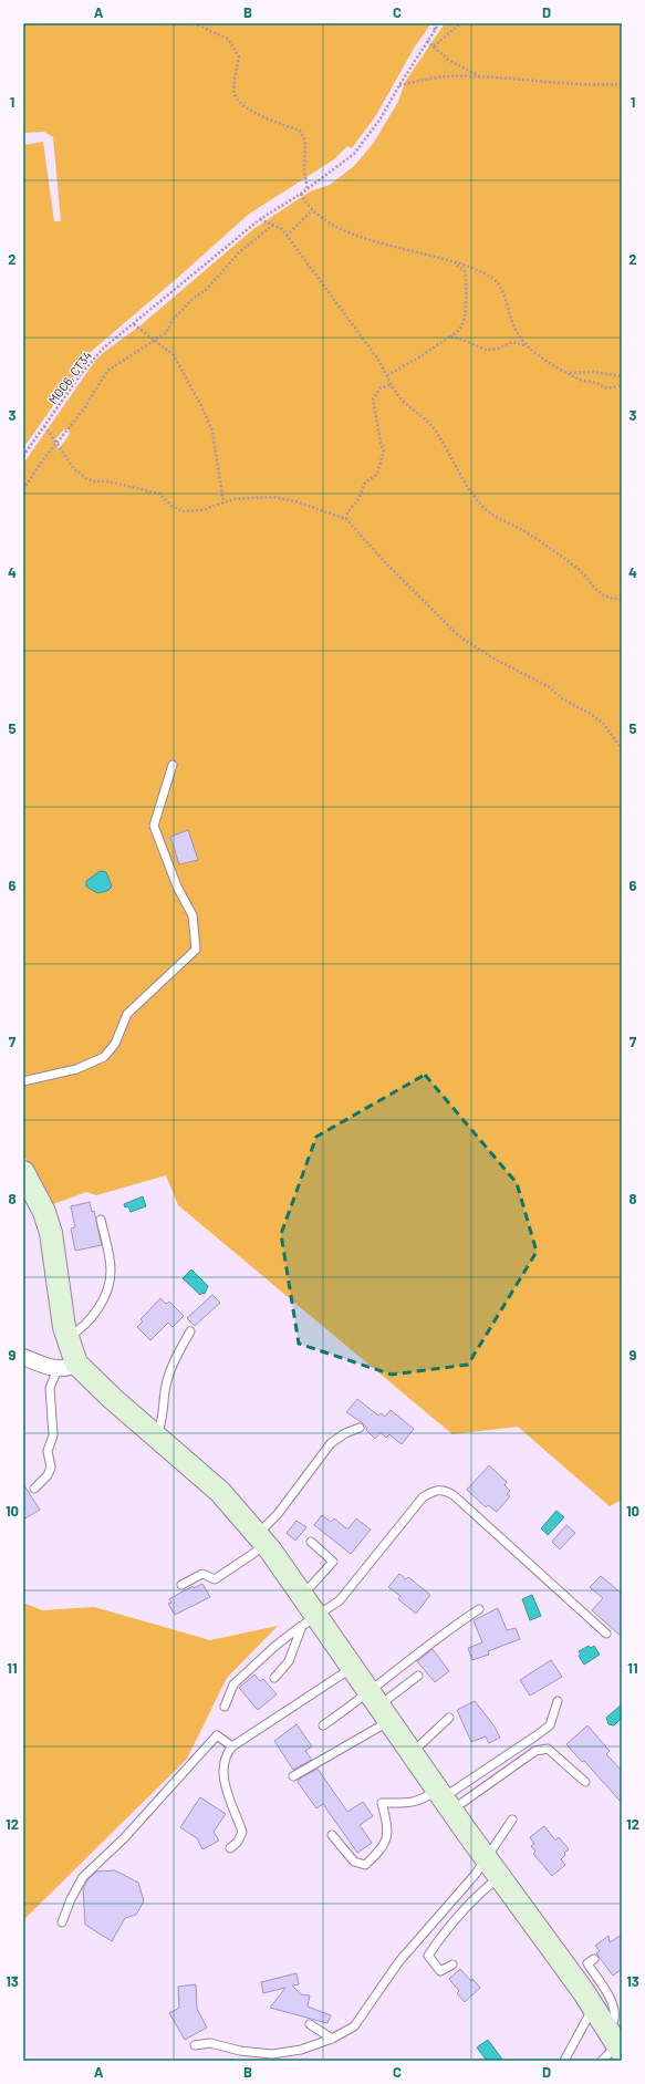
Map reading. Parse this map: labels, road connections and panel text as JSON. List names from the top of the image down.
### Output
{
  "streets": {
    "path": ["MOC6, CT34"]
  },
  "grid": {
    "columns": [
      "A",
      "B",
      "C",
      "D"
    ],
    "rows": [
      "1",
      "2",
      "3",
      "4",
      "5",
      "6",
      "7",
      "8",
      "9",
      "10",
      "11",
      "12",
      "13"
    ]
  }
}
